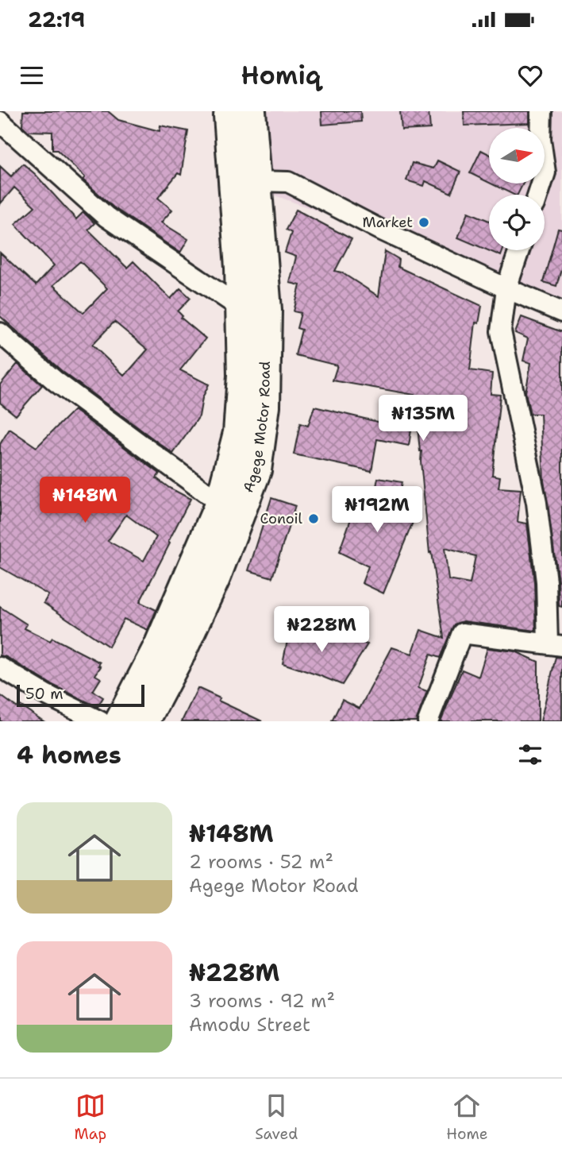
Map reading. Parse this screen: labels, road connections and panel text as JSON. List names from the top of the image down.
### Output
{
  "streets": {
    "highway": ["Agege Motor Road"]
  },
  "places": ["Market", "Conoil"],
  "scale_bar": "50 m",
  "north": "right",
  "page": {
    "status": "22:19",
    "header": "Homiq",
    "price": [
      "₦135M",
      "₦148M",
      "₦192M",
      "₦228M"
    ],
    "scale": "50 m",
    "heading": "4 homes",
    "list": [
      {
        "name": "₦148M",
        "note": "2 rooms · 52 m² · Agege Motor Road"
      },
      {
        "name": "₦228M",
        "note": "3 rooms · 92 m² · Amodu Street"
      }
    ],
    "tabs": ["Map", "Saved", "Home"]
  }
}
